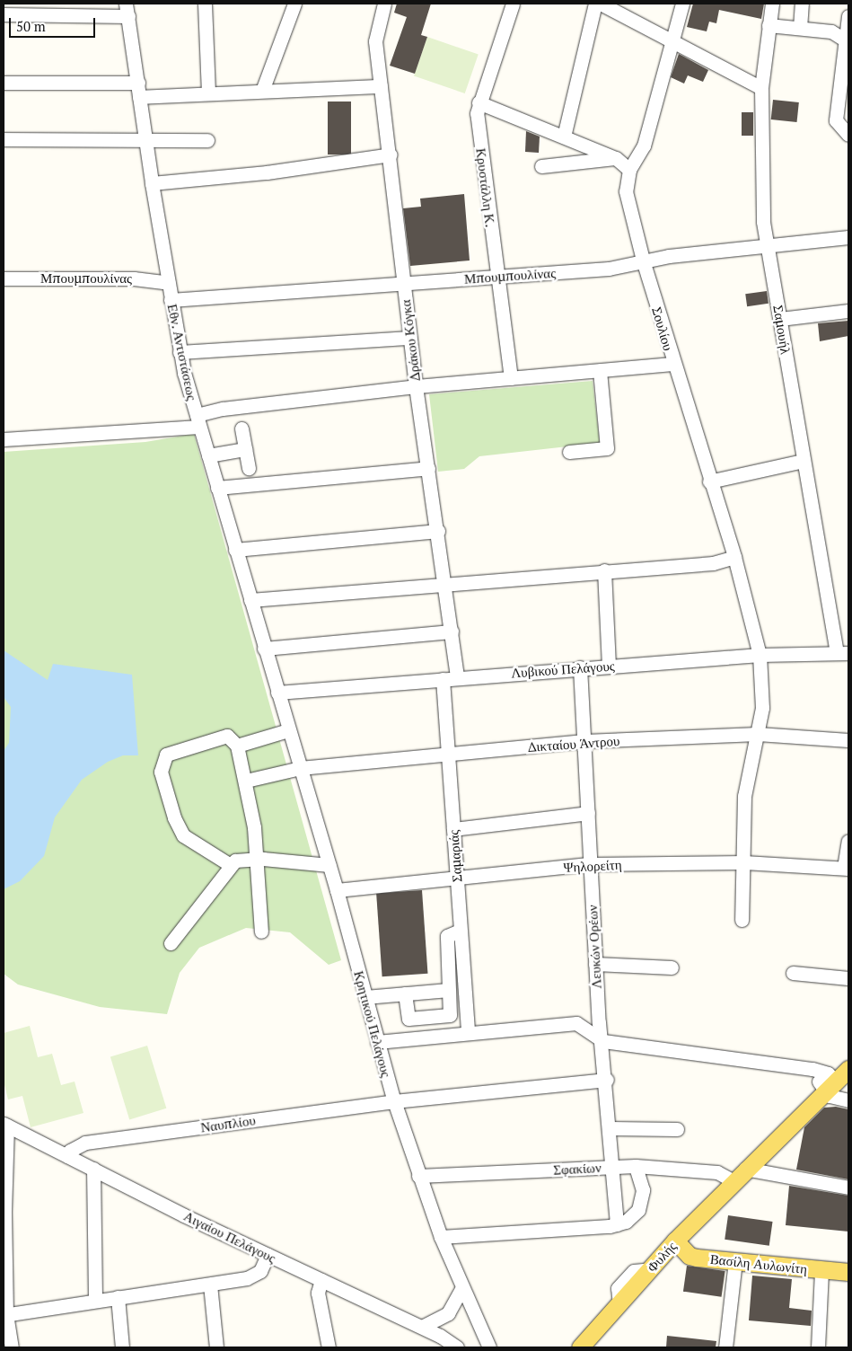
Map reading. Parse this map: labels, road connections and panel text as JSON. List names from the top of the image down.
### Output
{
  "streets": {
    "main road": ["Φυλής", "Βασίλη Αυλωνίτη"],
    "street": [
      "Κρυστάλλη Κ.",
      "Μπουμπουλίνας",
      "Σουλίου",
      "Σαμουήλ",
      "Δράκου Κόγκα",
      "Εθν. Αντιστάσεως",
      "Λυβικού Πελάγους",
      "Δικταίου Άντρου",
      "Σαμαριάς",
      "Ψηλορείτη",
      "Λευκών Ορέων",
      "Κρητικού Πελάγους",
      "Ναυπλίου",
      "Σφακίων",
      "Αιγαίου Πελάγους"
    ]
  },
  "crossings": [
    ["Κρυστάλλη Κ.", "Μπουμπουλίνας"],
    ["Μπουμπουλίνας", "Σουλίου"],
    ["Μπουμπουλίνας", "Σαμουήλ"],
    ["Μπουμπουλίνας", "Δράκου Κόγκα"],
    ["Μπουμπουλίνας", "Εθν. Αντιστάσεως"],
    ["Σουλίου", "Λυβικού Πελάγους"],
    ["Σουλίου", "Δικταίου Άντρου"],
    ["Σουλίου", "Ψηλορείτη"],
    ["Σαμουήλ", "Λυβικού Πελάγους"],
    ["Δράκου Κόγκα", "Λυβικού Πελάγους"],
    ["Εθν. Αντιστάσεως", "Λυβικού Πελάγους"],
    ["Εθν. Αντιστάσεως", "Κρητικού Πελάγους"],
    ["Λυβικού Πελάγους", "Σαμαριάς"],
    ["Λυβικού Πελάγους", "Λευκών Ορέων"],
    ["Λυβικού Πελάγους", "Κρητικού Πελάγους"],
    ["Δικταίου Άντρου", "Σαμαριάς"],
    ["Δικταίου Άντρου", "Λευκών Ορέων"],
    ["Δικταίου Άντρου", "Κρητικού Πελάγους"],
    ["Σαμαριάς", "Ψηλορείτη"],
    ["Ψηλορείτη", "Λευκών Ορέων"],
    ["Ψηλορείτη", "Κρητικού Πελάγους"],
    ["Λευκών Ορέων", "Ναυπλίου"],
    ["Λευκών Ορέων", "Σφακίων"],
    ["Κρητικού Πελάγους", "Ναυπλίου"],
    ["Κρητικού Πελάγους", "Σφακίων"],
    ["Ναυπλίου", "Αιγαίου Πελάγους"],
    ["Σφακίων", "Φυλής"],
    ["Φυλής", "Βασίλη Αυλωνίτη"]
  ],
  "scale_bar": "50 m"
}
